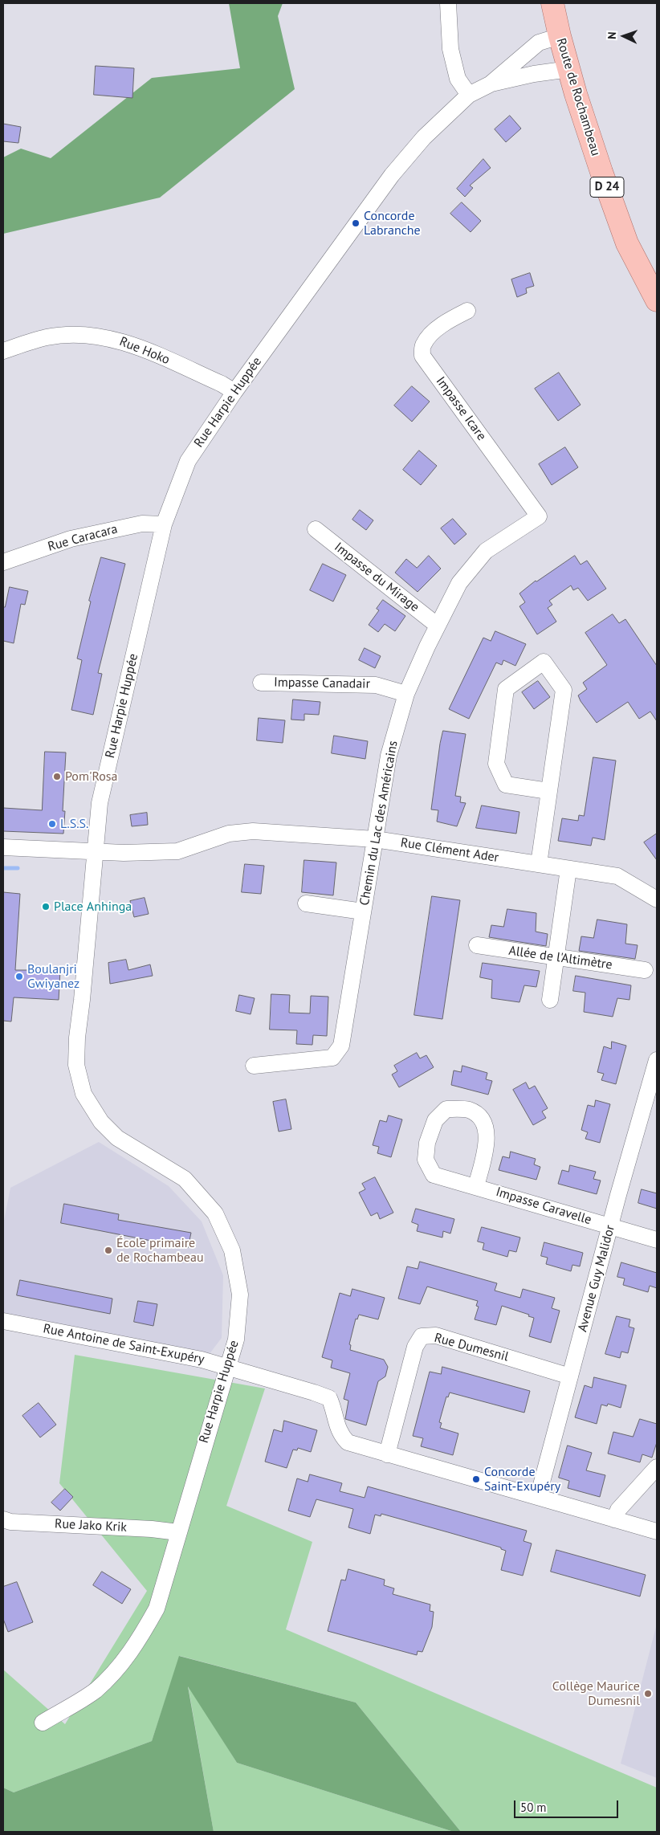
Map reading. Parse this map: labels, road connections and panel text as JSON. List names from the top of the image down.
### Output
{
  "streets": {
    "main road": ["Route de Rochambeau", "D 24"],
    "street": [
      "Rue Hoko",
      "Rue Harpie Huppée",
      "Impasse Icare",
      "Rue Caracara",
      "Impasse du Mirage",
      "Impasse Canadair",
      "Chemin du Lac des Américains",
      "Rue Clément Ader",
      "Allée de l'Altimètre",
      "Impasse Caravelle",
      "Avenue Guy Malidor",
      "Rue Antoine de Saint-Exupéry",
      "Rue Dumesnil",
      "Rue Jako Krik"
    ]
  },
  "crossings": [
    ["Route de Rochambeau", "Rue Harpie Huppée"],
    ["Rue Hoko", "Rue Harpie Huppée"],
    ["Rue Harpie Huppée", "Rue Caracara"],
    ["Rue Harpie Huppée", "Rue Clément Ader"],
    ["Rue Harpie Huppée", "Rue Antoine de Saint-Exupéry"],
    ["Rue Harpie Huppée", "Rue Jako Krik"],
    ["Impasse Icare", "Chemin du Lac des Américains"],
    ["Impasse du Mirage", "Chemin du Lac des Américains"],
    ["Impasse Canadair", "Chemin du Lac des Américains"],
    ["Chemin du Lac des Américains", "Rue Clément Ader"],
    ["Impasse Caravelle", "Avenue Guy Malidor"],
    ["Avenue Guy Malidor", "Rue Antoine de Saint-Exupéry"],
    ["Avenue Guy Malidor", "Rue Dumesnil"],
    ["Rue Antoine de Saint-Exupéry", "Rue Dumesnil"]
  ],
  "places": [
    "Concorde Labranche",
    "Pom'Rosa",
    "L.S.S.",
    "Place Anhinga",
    "Boulanjri Gwiyanez",
    "École primaire de Rochambeau",
    "Concorde Saint-Exupéry",
    "Collège Maurice Dumesnil"
  ],
  "scale_bar": "50 m",
  "north": "left"
}
